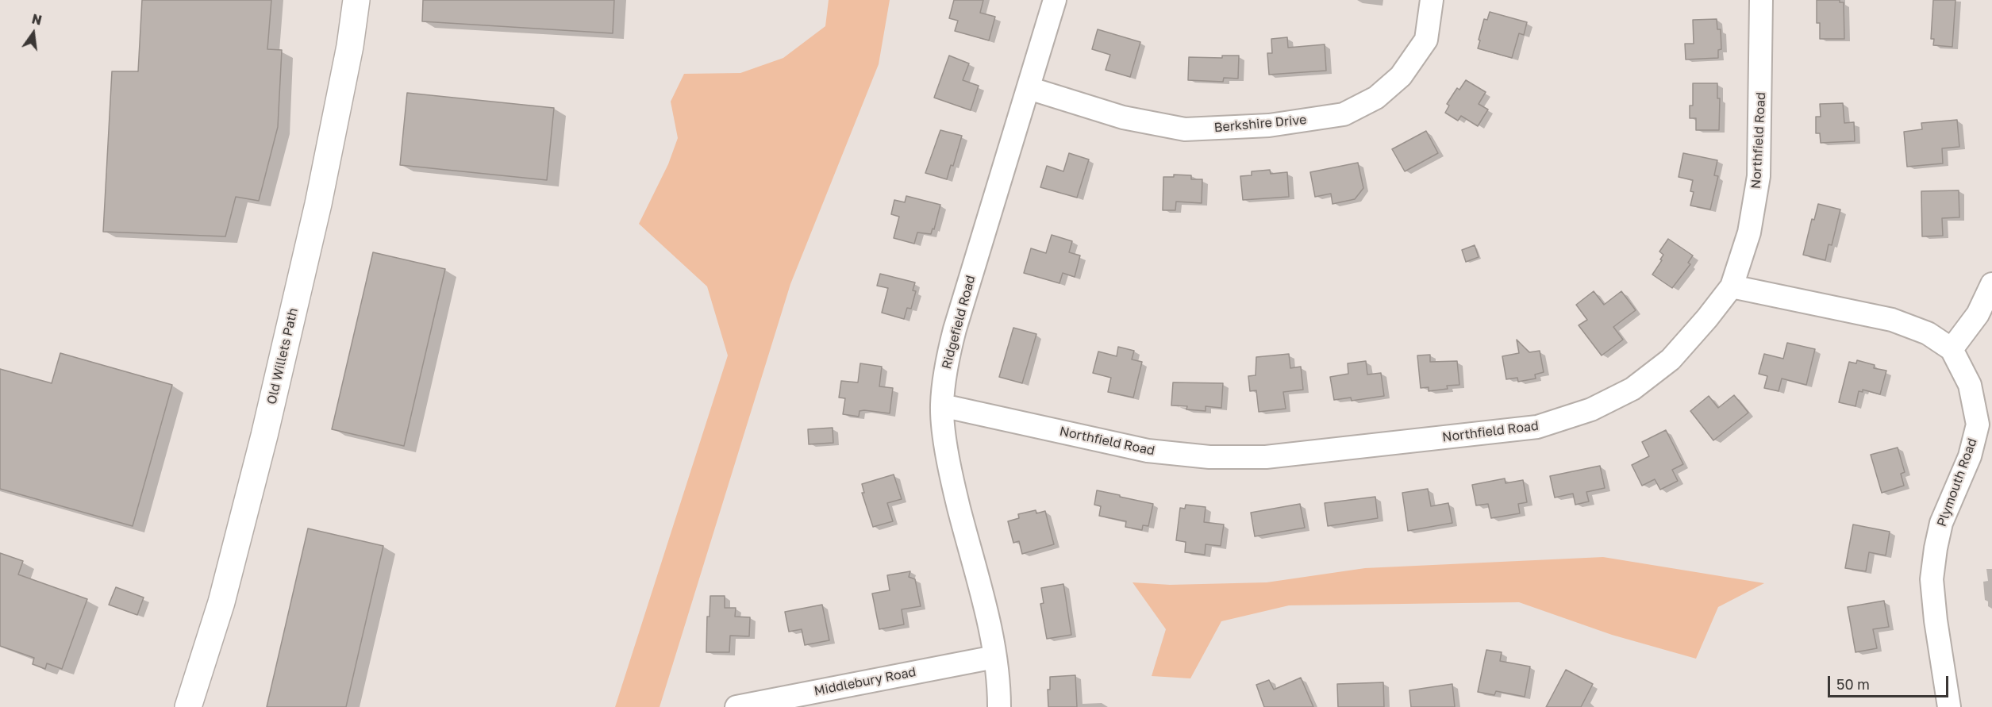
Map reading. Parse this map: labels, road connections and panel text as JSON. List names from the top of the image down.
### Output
{
  "streets": {
    "main road": ["Old Willets Path"],
    "street": [
      "Berkshire Drive",
      "Northfield Road",
      "Ridgefield Road",
      "Plymouth Road",
      "Middlebury Road"
    ]
  },
  "crossings": [
    ["Berkshire Drive", "Ridgefield Road"],
    ["Northfield Road", "Ridgefield Road"],
    ["Northfield Road", "Plymouth Road"],
    ["Ridgefield Road", "Middlebury Road"]
  ],
  "scale_bar": "50 m",
  "north": "top"
}
